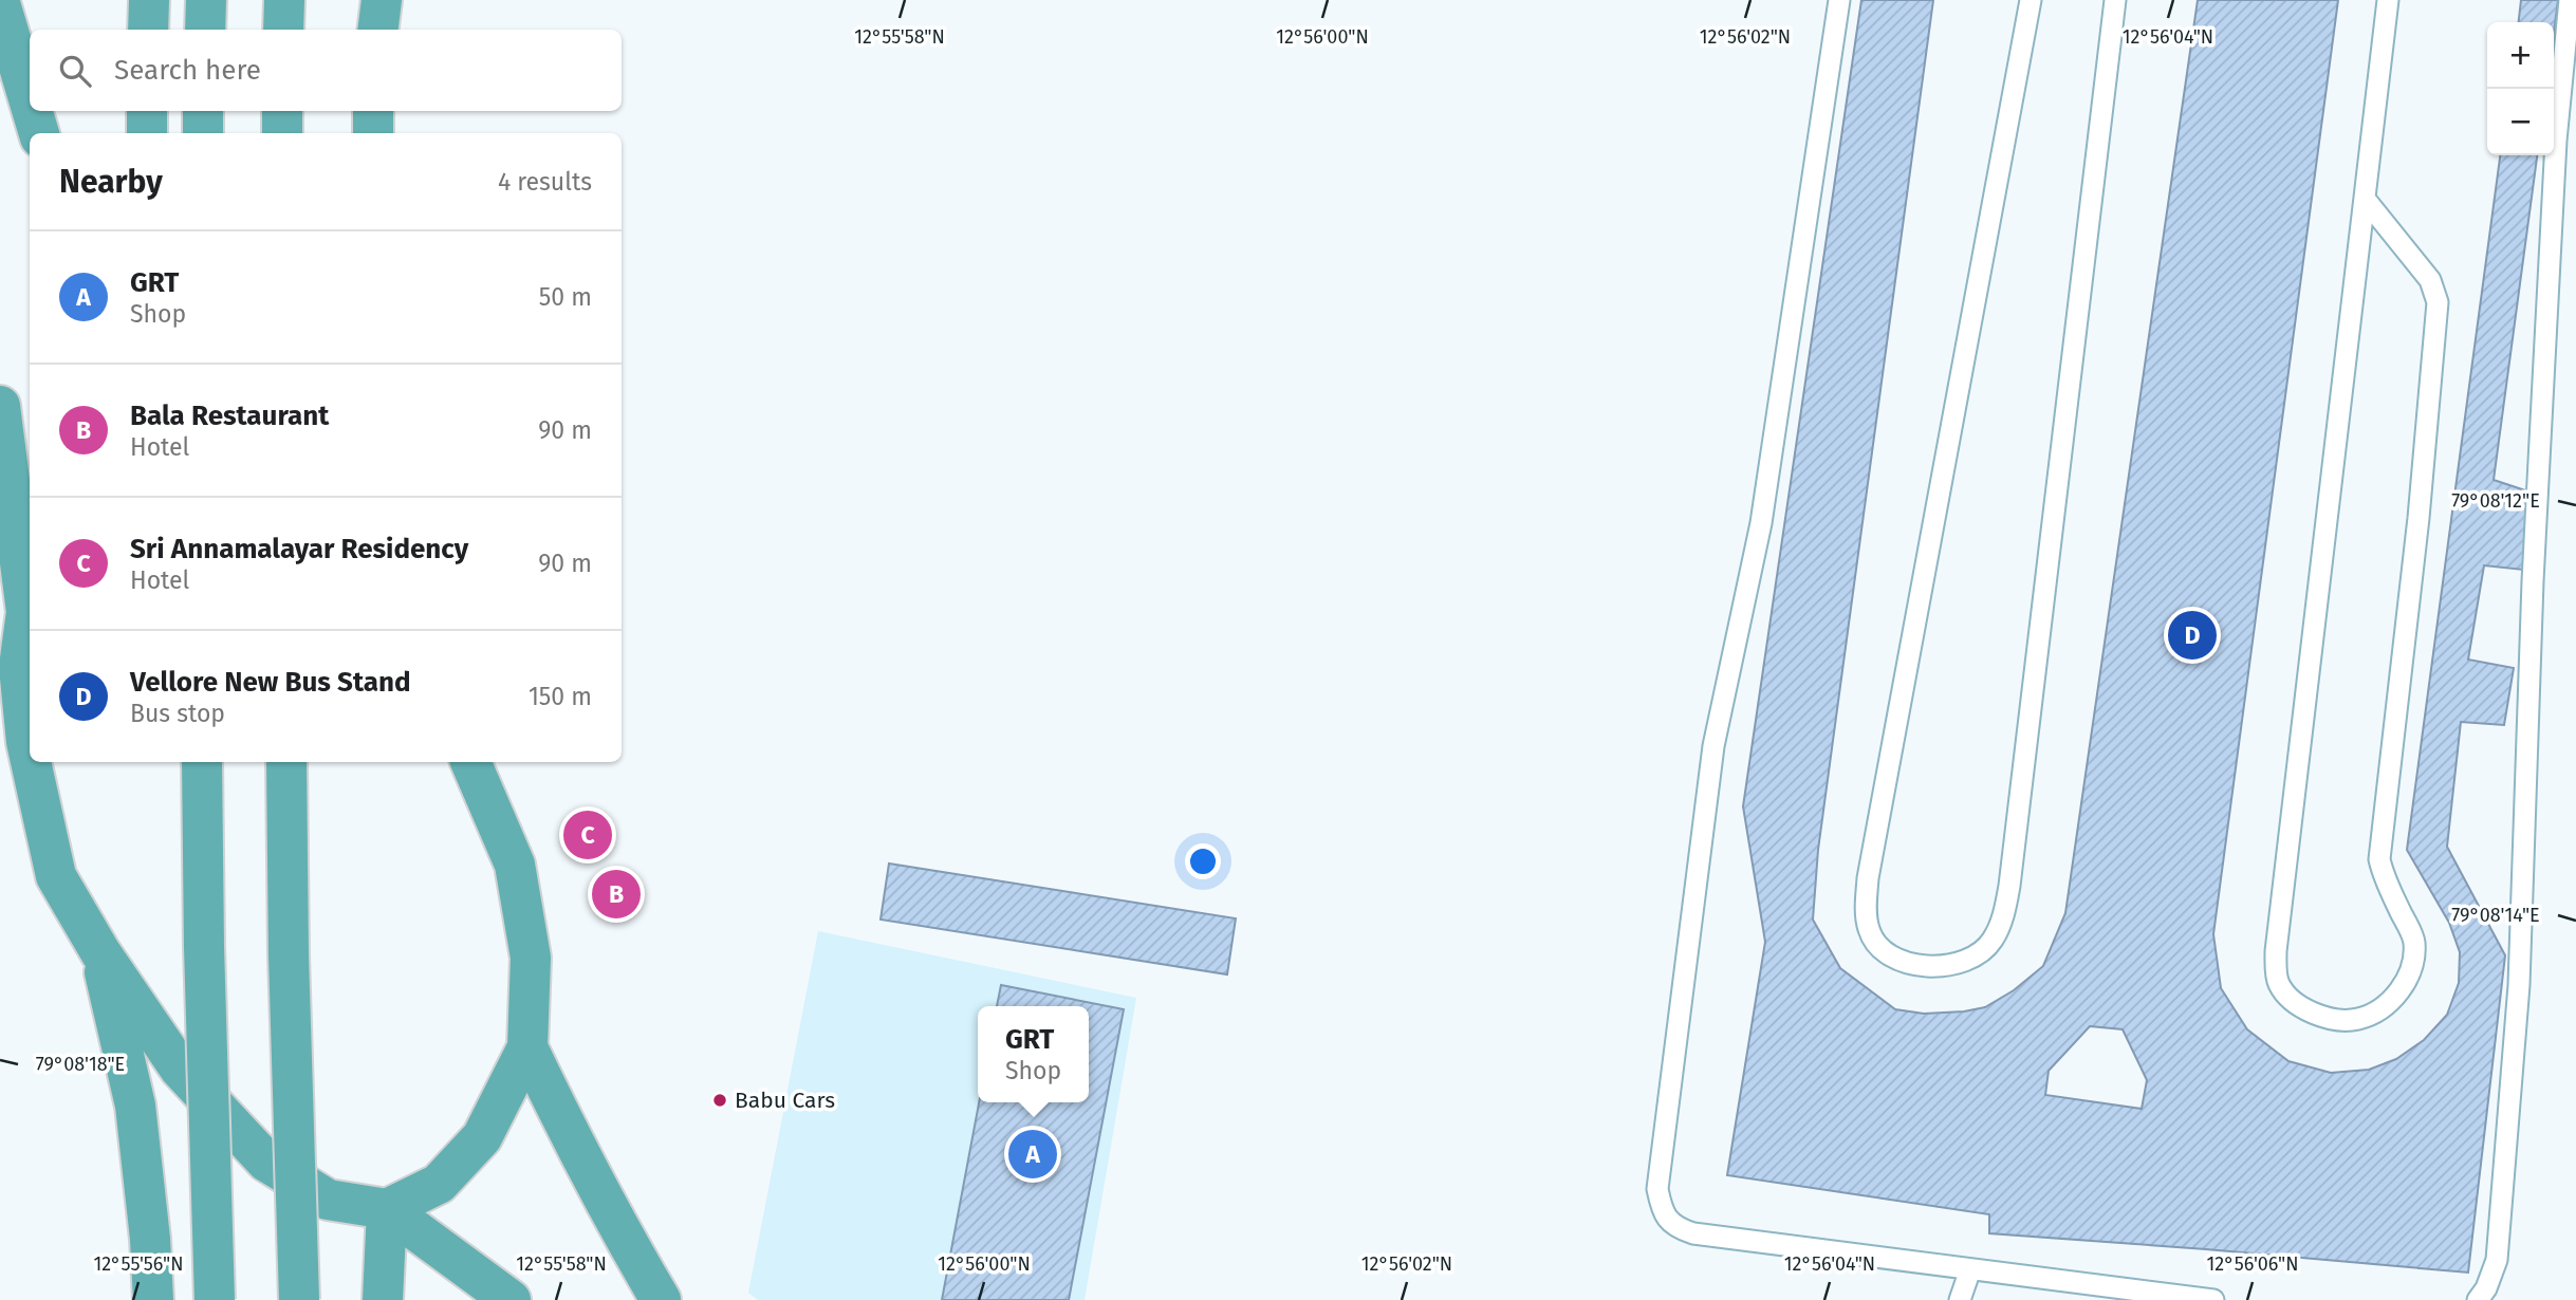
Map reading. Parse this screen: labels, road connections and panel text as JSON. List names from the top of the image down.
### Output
{
  "places": ["Babu Cars"],
  "page": {
    "map_buttons": ["+", "−"],
    "search": "Search here",
    "heading": ["Nearby", "4 results"],
    "list": [
      {
        "mark": "A",
        "name": "GRT",
        "note": "Shop",
        "value": "50 m"
      },
      {
        "mark": "B",
        "name": "Bala Restaurant",
        "note": "Hotel",
        "value": "90 m"
      },
      {
        "mark": "C",
        "name": "Sri Annamalayar Residency",
        "note": "Hotel",
        "value": "90 m"
      },
      {
        "mark": "D",
        "name": "Vellore New Bus Stand",
        "note": "Bus stop",
        "value": "150 m"
      }
    ],
    "pins": [
      "D",
      "C",
      "B",
      "A"
    ],
    "popup": ["GRT", "Shop"]
  },
  "coordinates": [
    "12°55'58\"N",
    "12°56'00\"N",
    "12°56'02\"N",
    "12°56'04\"N",
    "79°08'12\"E",
    "79°08'14\"E",
    "79°08'18\"E",
    "12°55'56\"N",
    "12°56'06\"N"
  ]
}
